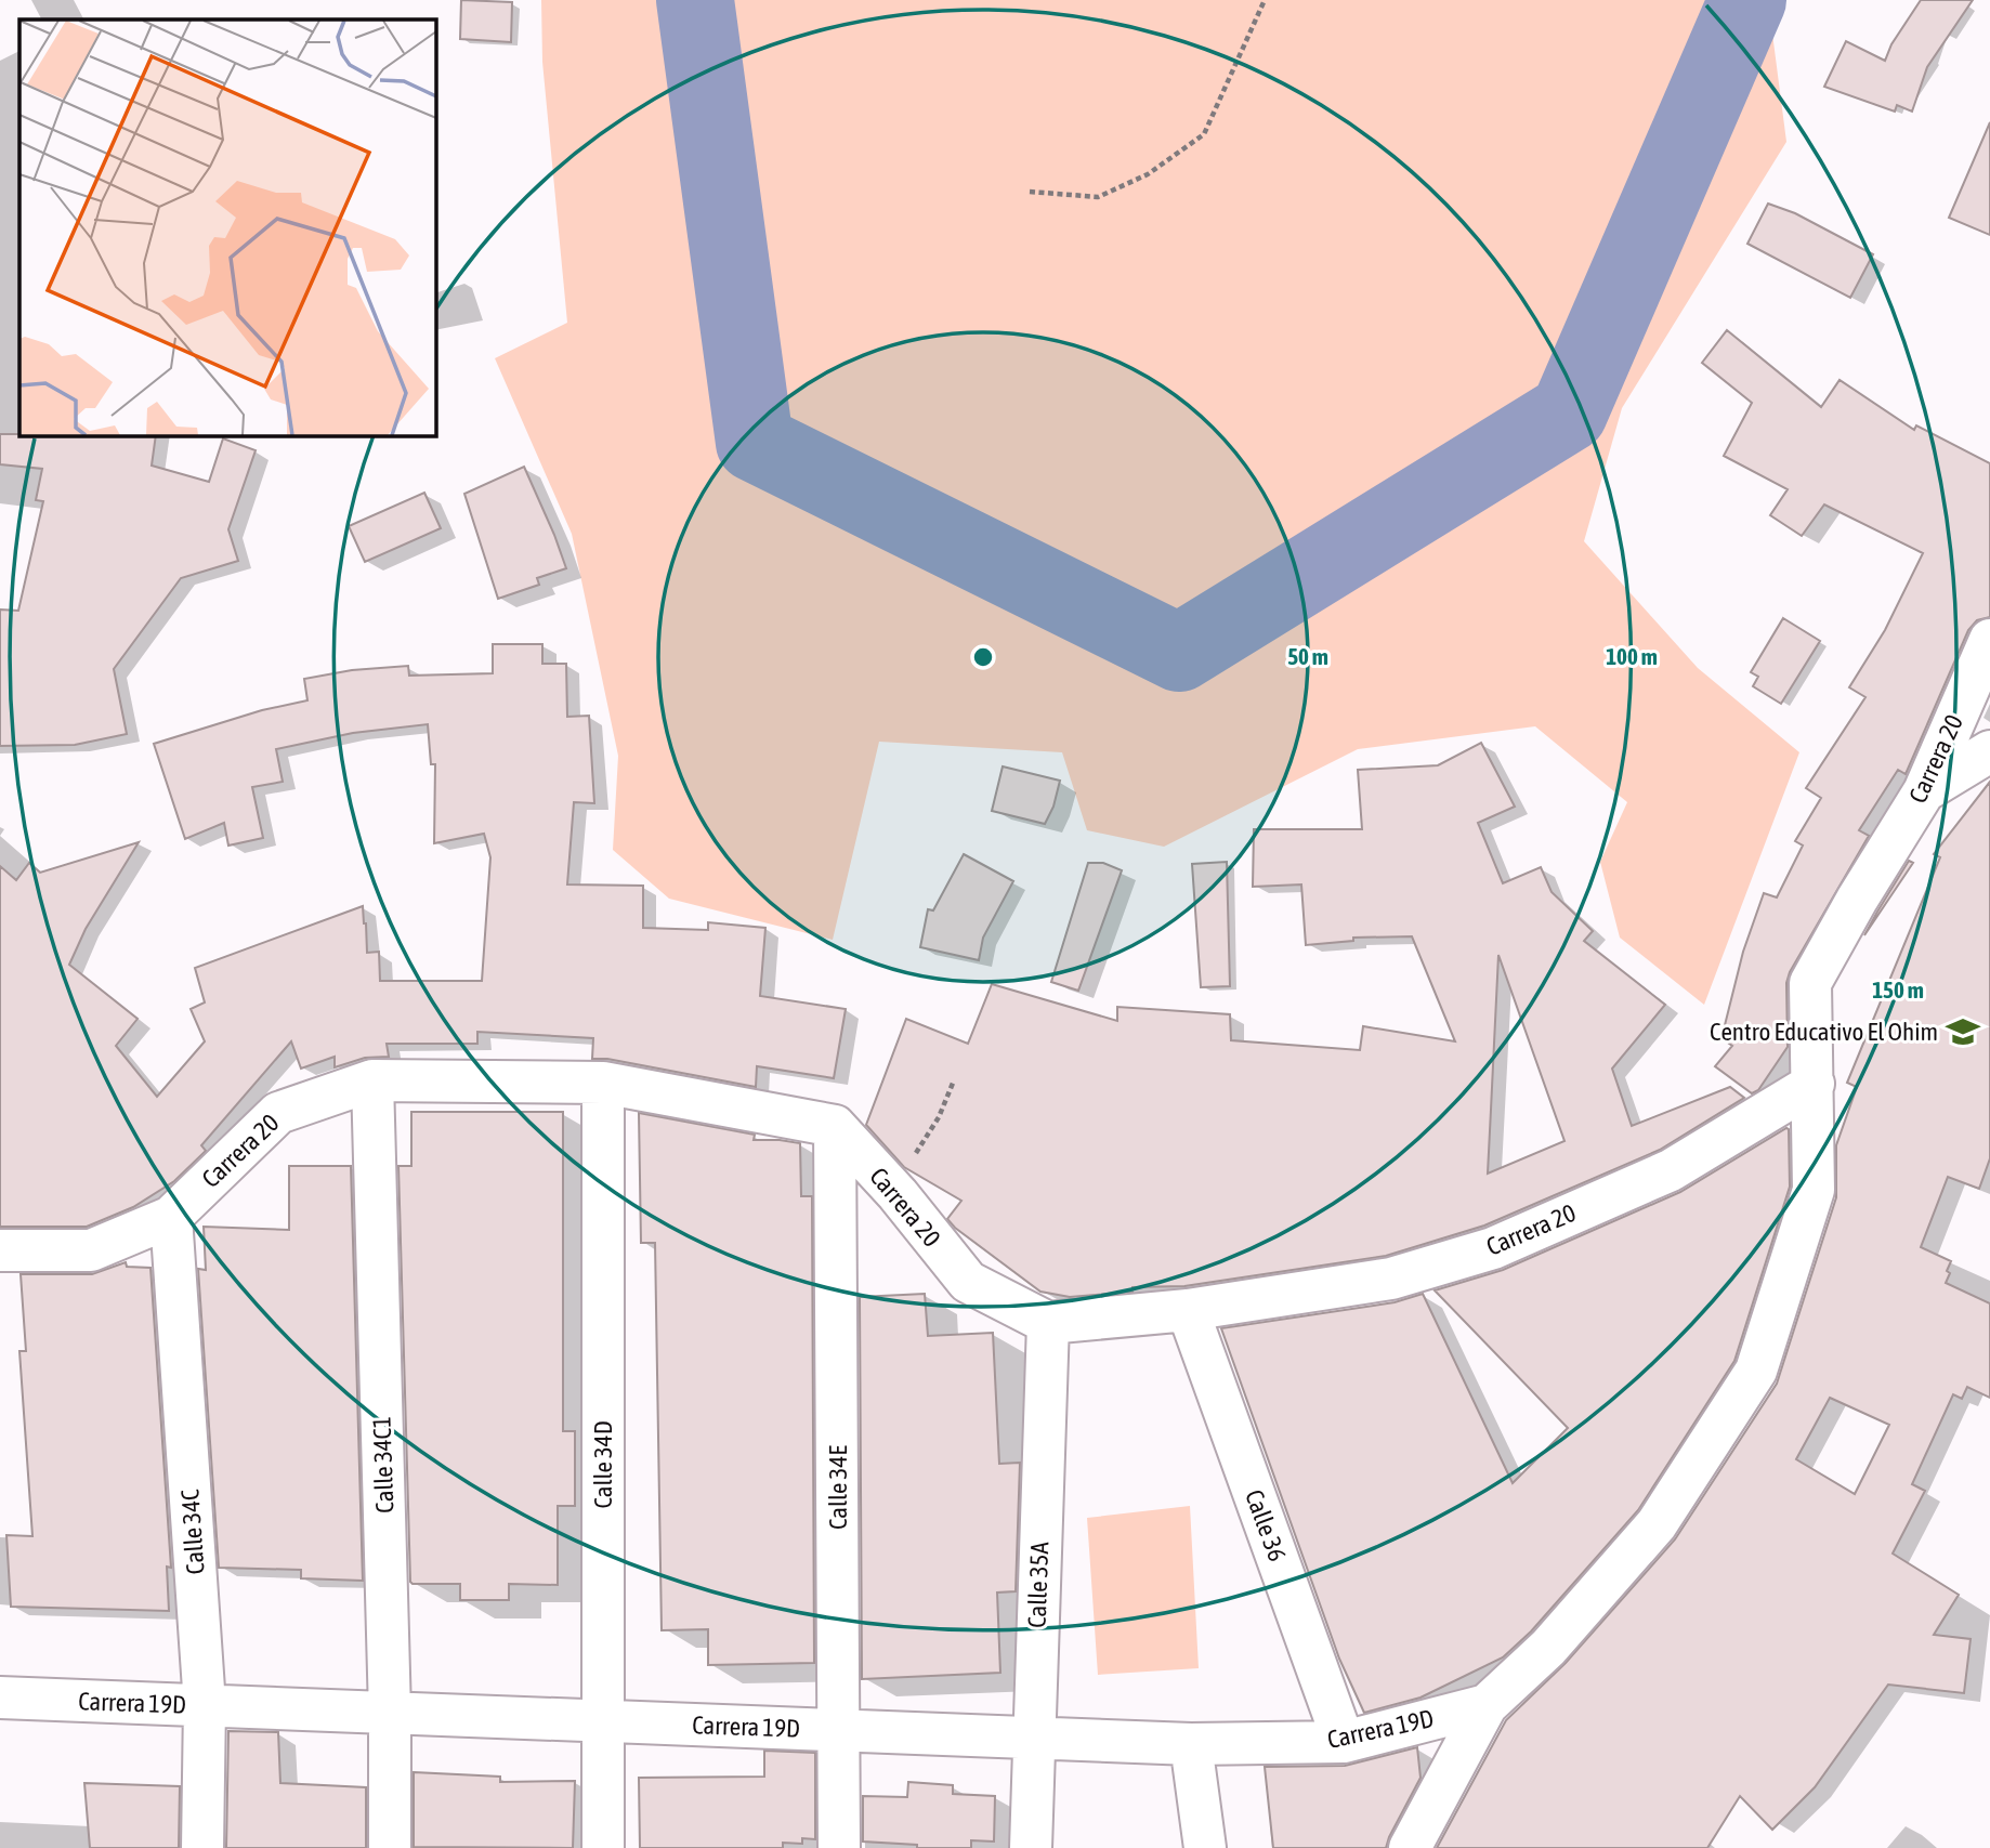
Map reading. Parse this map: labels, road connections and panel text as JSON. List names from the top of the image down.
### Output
{
  "streets": {
    "street": [
      "Carrera 20",
      "Calle 34C1",
      "Calle 34D",
      "Calle 34E",
      "Calle 36",
      "Calle 34C",
      "Calle 35A",
      "Carrera 19D"
    ]
  },
  "crossings": [
    ["Carrera 20", "Calle 34C1"],
    ["Carrera 20", "Calle 34D"],
    ["Carrera 20", "Calle 34E"],
    ["Carrera 20", "Calle 36"],
    ["Carrera 20", "Calle 34C"],
    ["Carrera 20", "Calle 35A"],
    ["Carrera 20", "Carrera 19D"],
    ["Calle 34C1", "Carrera 19D"],
    ["Calle 34D", "Carrera 19D"],
    ["Calle 34E", "Carrera 19D"],
    ["Calle 36", "Carrera 19D"],
    ["Calle 34C", "Carrera 19D"],
    ["Calle 35A", "Carrera 19D"]
  ],
  "places": {
    "school or university": ["Centro Educativo El Ohim"]
  },
  "rings": ["50 m", "100 m", "150 m"]
}
